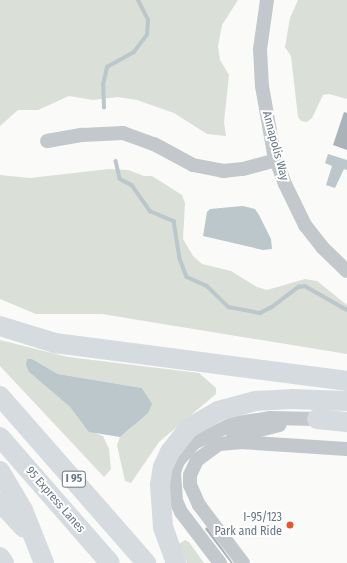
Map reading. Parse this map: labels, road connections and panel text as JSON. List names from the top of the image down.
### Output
{
  "streets": {
    "highway": ["I 95", "95 Express Lanes"],
    "street": ["Annapolis Way"]
  },
  "places": ["I-95/123 Park and Ride"]
}
